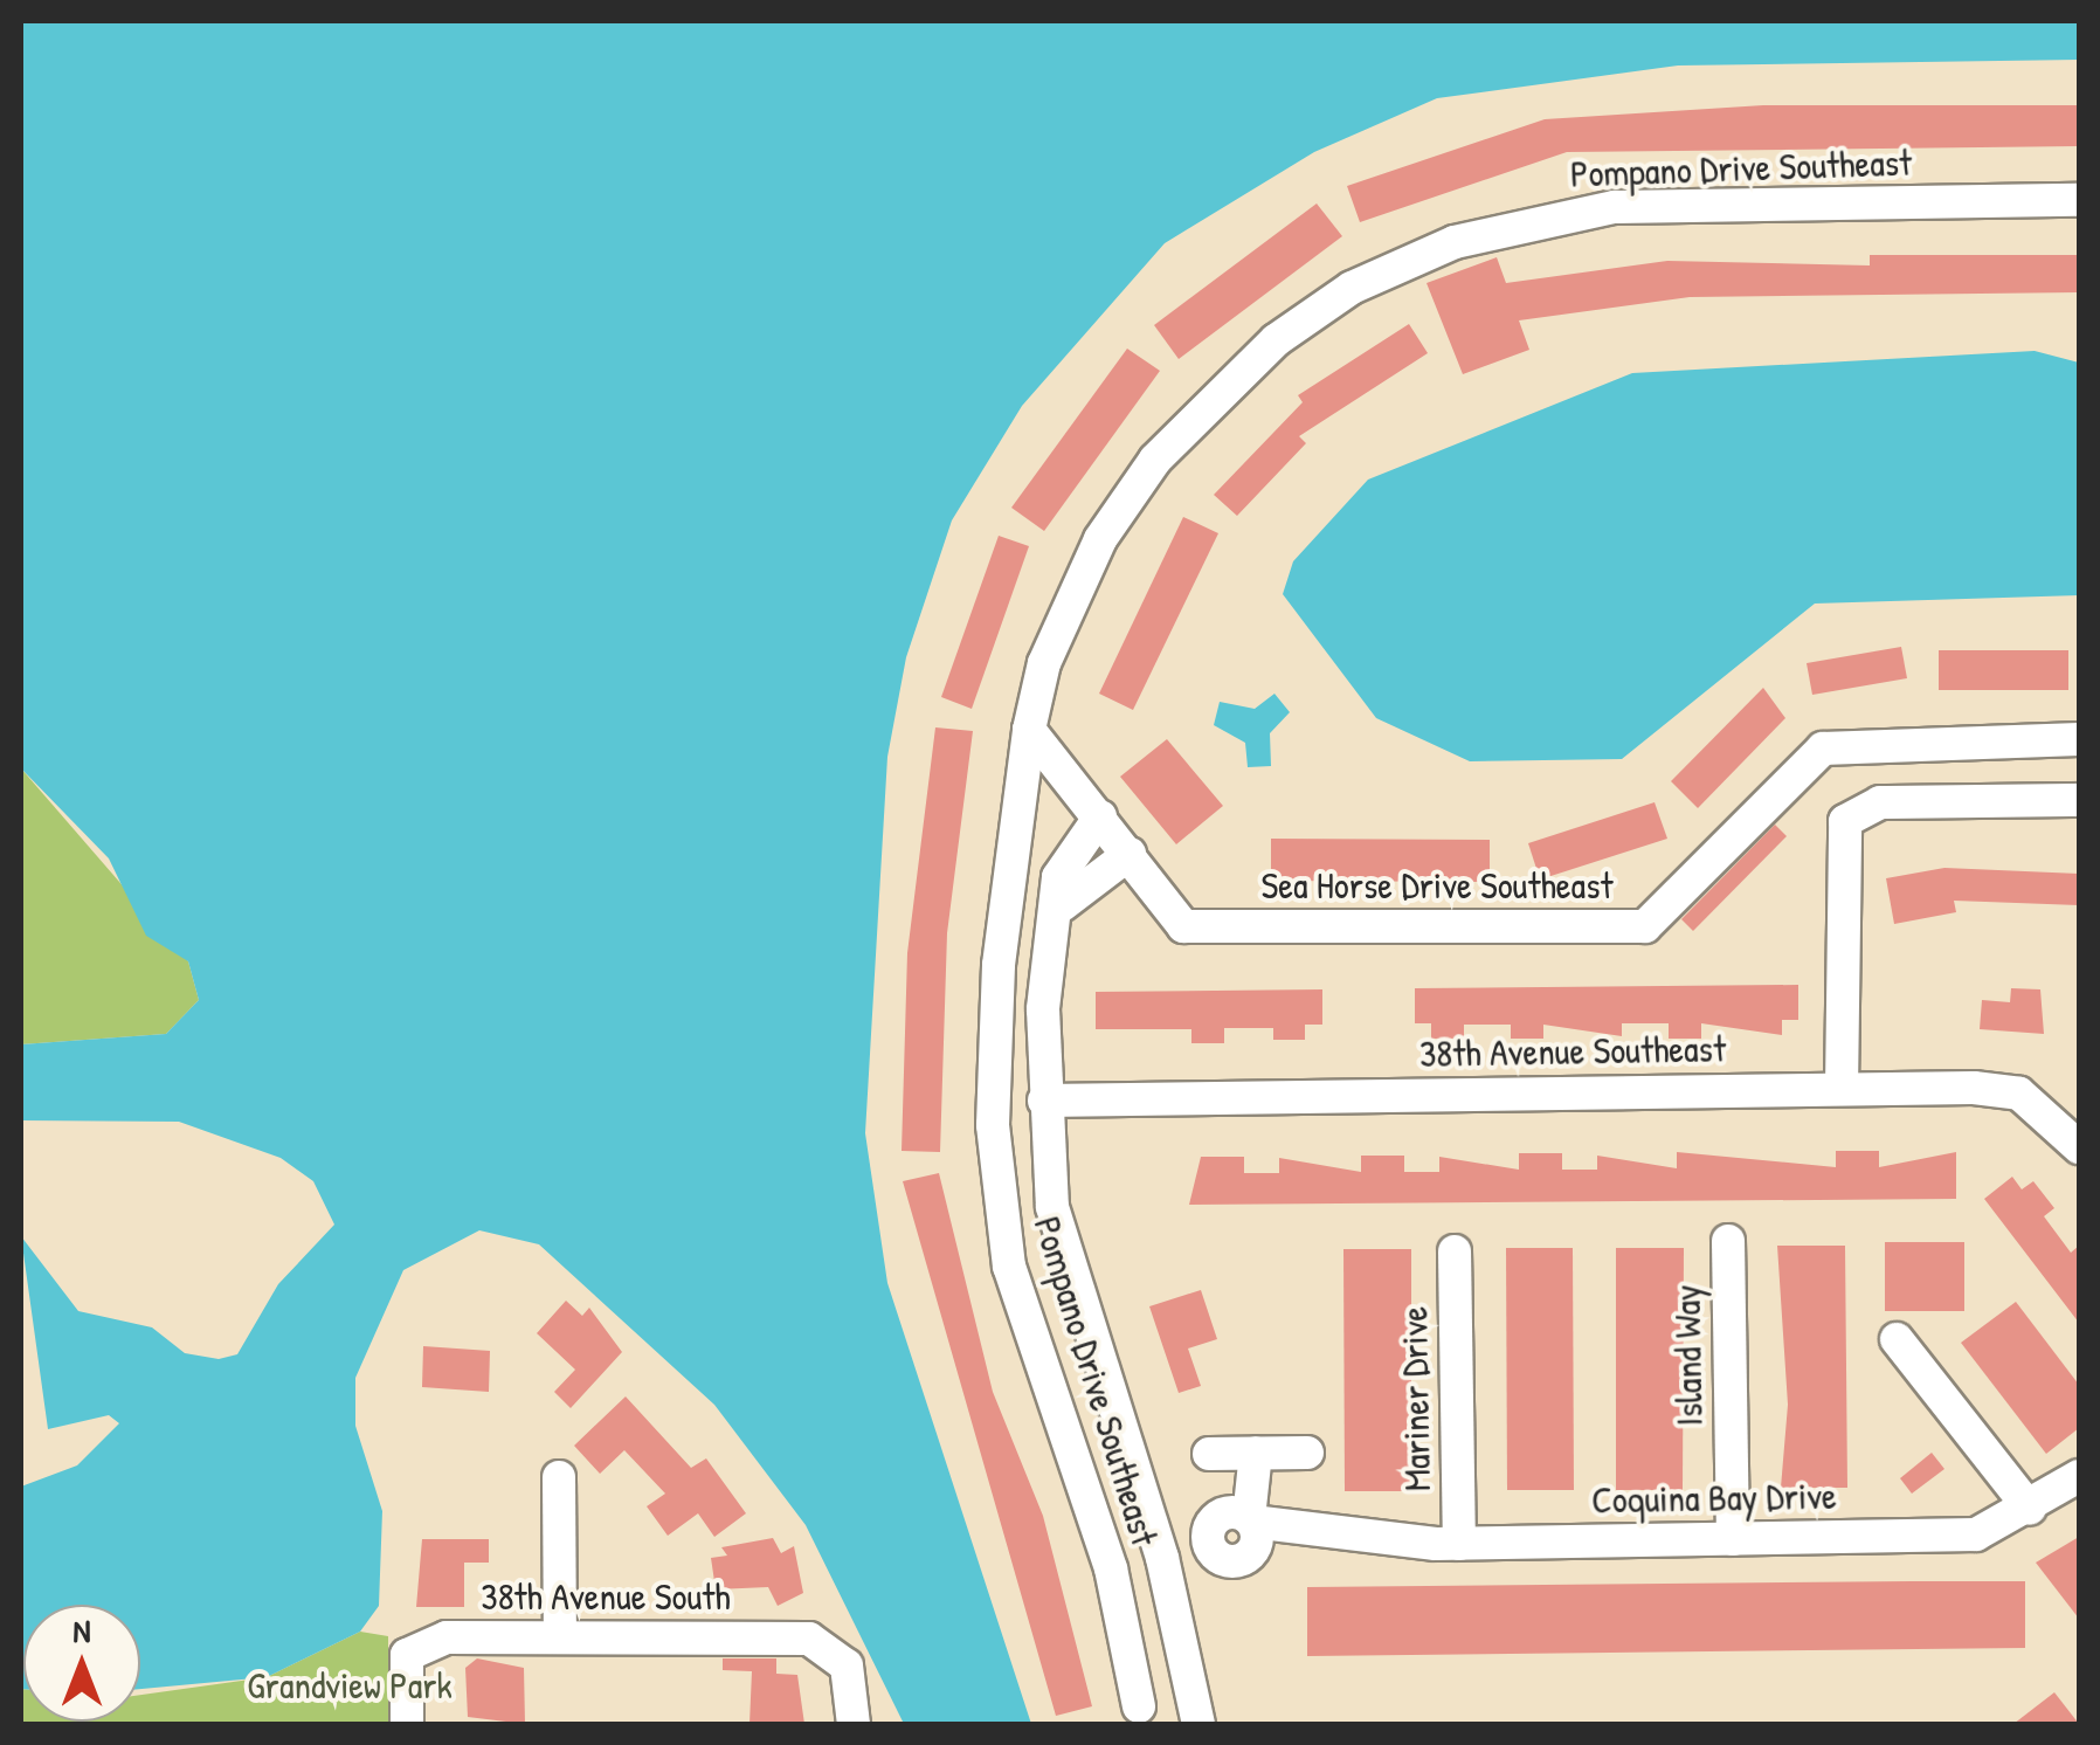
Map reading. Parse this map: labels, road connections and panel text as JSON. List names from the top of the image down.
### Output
{
  "streets": {
    "street": [
      "Pompano Drive Southeast",
      "Sea Horse Drive Southeast",
      "38th Avenue Southeast",
      "Island Way",
      "Mariner Drive",
      "Coquina Bay Drive",
      "38th Avenue South"
    ]
  },
  "crossings": [
    ["Pompano Drive Southeast", "Sea Horse Drive Southeast"],
    ["Pompano Drive Southeast", "38th Avenue Southeast"],
    ["Pompano Drive Southeast", "Coquina Bay Drive"],
    ["Island Way", "Coquina Bay Drive"],
    ["Mariner Drive", "Coquina Bay Drive"]
  ],
  "parks": ["Grandview Park"],
  "north": "top"
}
